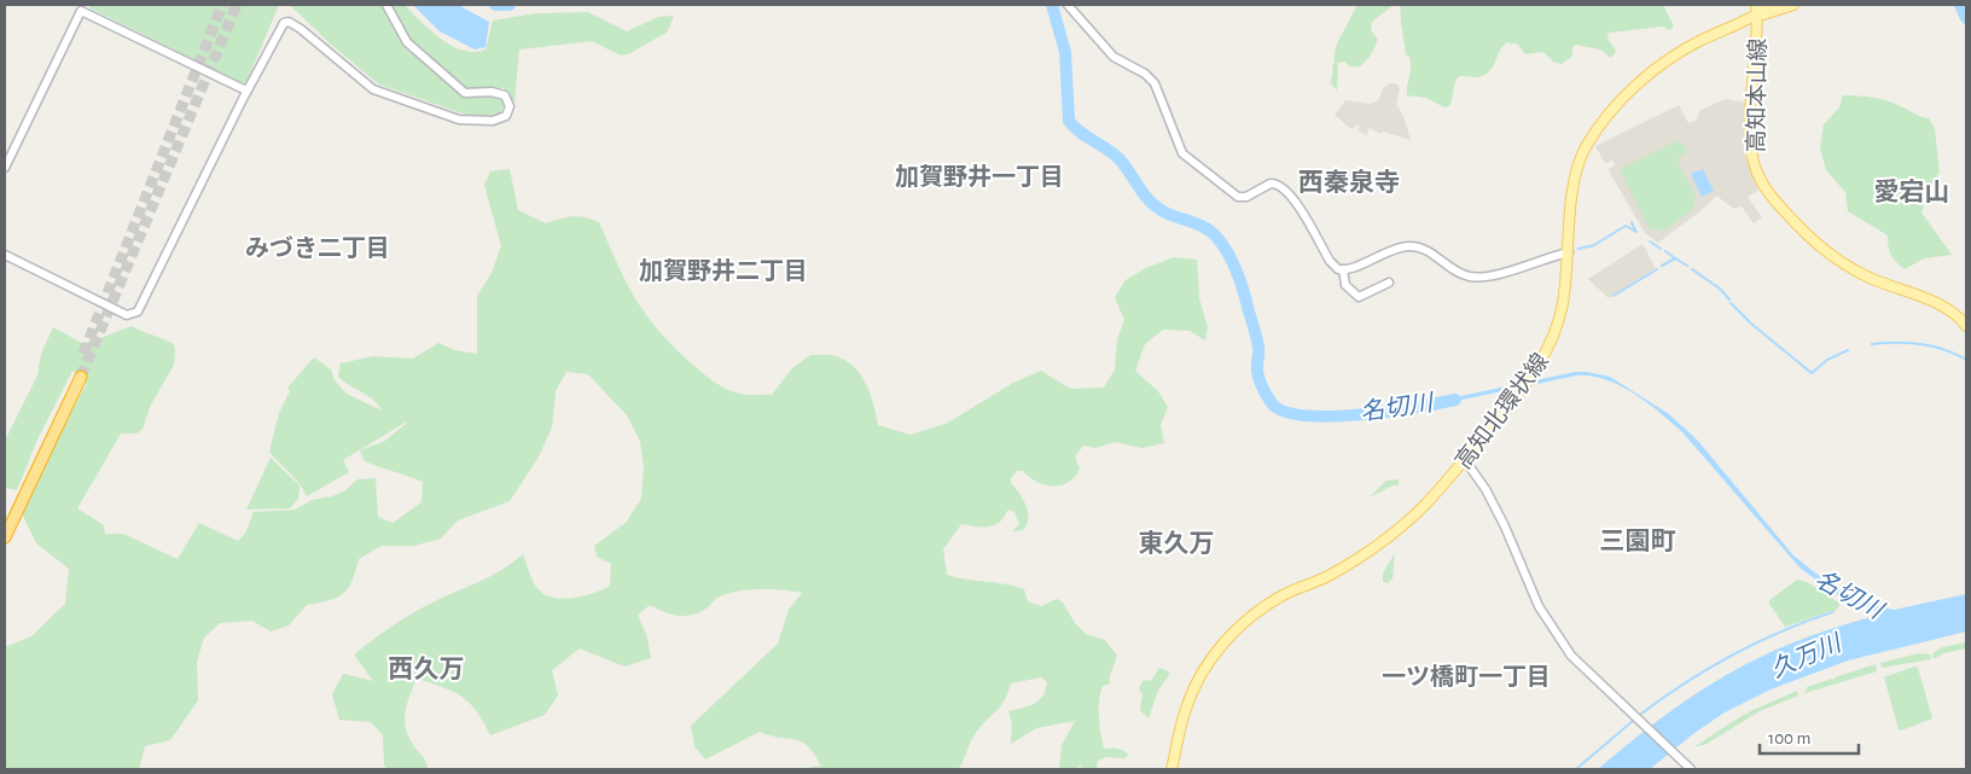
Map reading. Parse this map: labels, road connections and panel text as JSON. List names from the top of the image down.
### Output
{
  "streets": {
    "main road": ["高知本山線", "高知北環状線"]
  },
  "crossings": [
    ["高知本山線", "高知北環状線"]
  ],
  "districts": [
    "加賀野井一丁目",
    "西秦泉寺",
    "愛宕山",
    "みづき二丁目",
    "加賀野井二丁目",
    "三園町",
    "東久万",
    "西久万",
    "一ツ橋町一丁目"
  ],
  "water": ["名切川", "久万川"],
  "scale_bar": "100 m"
}
